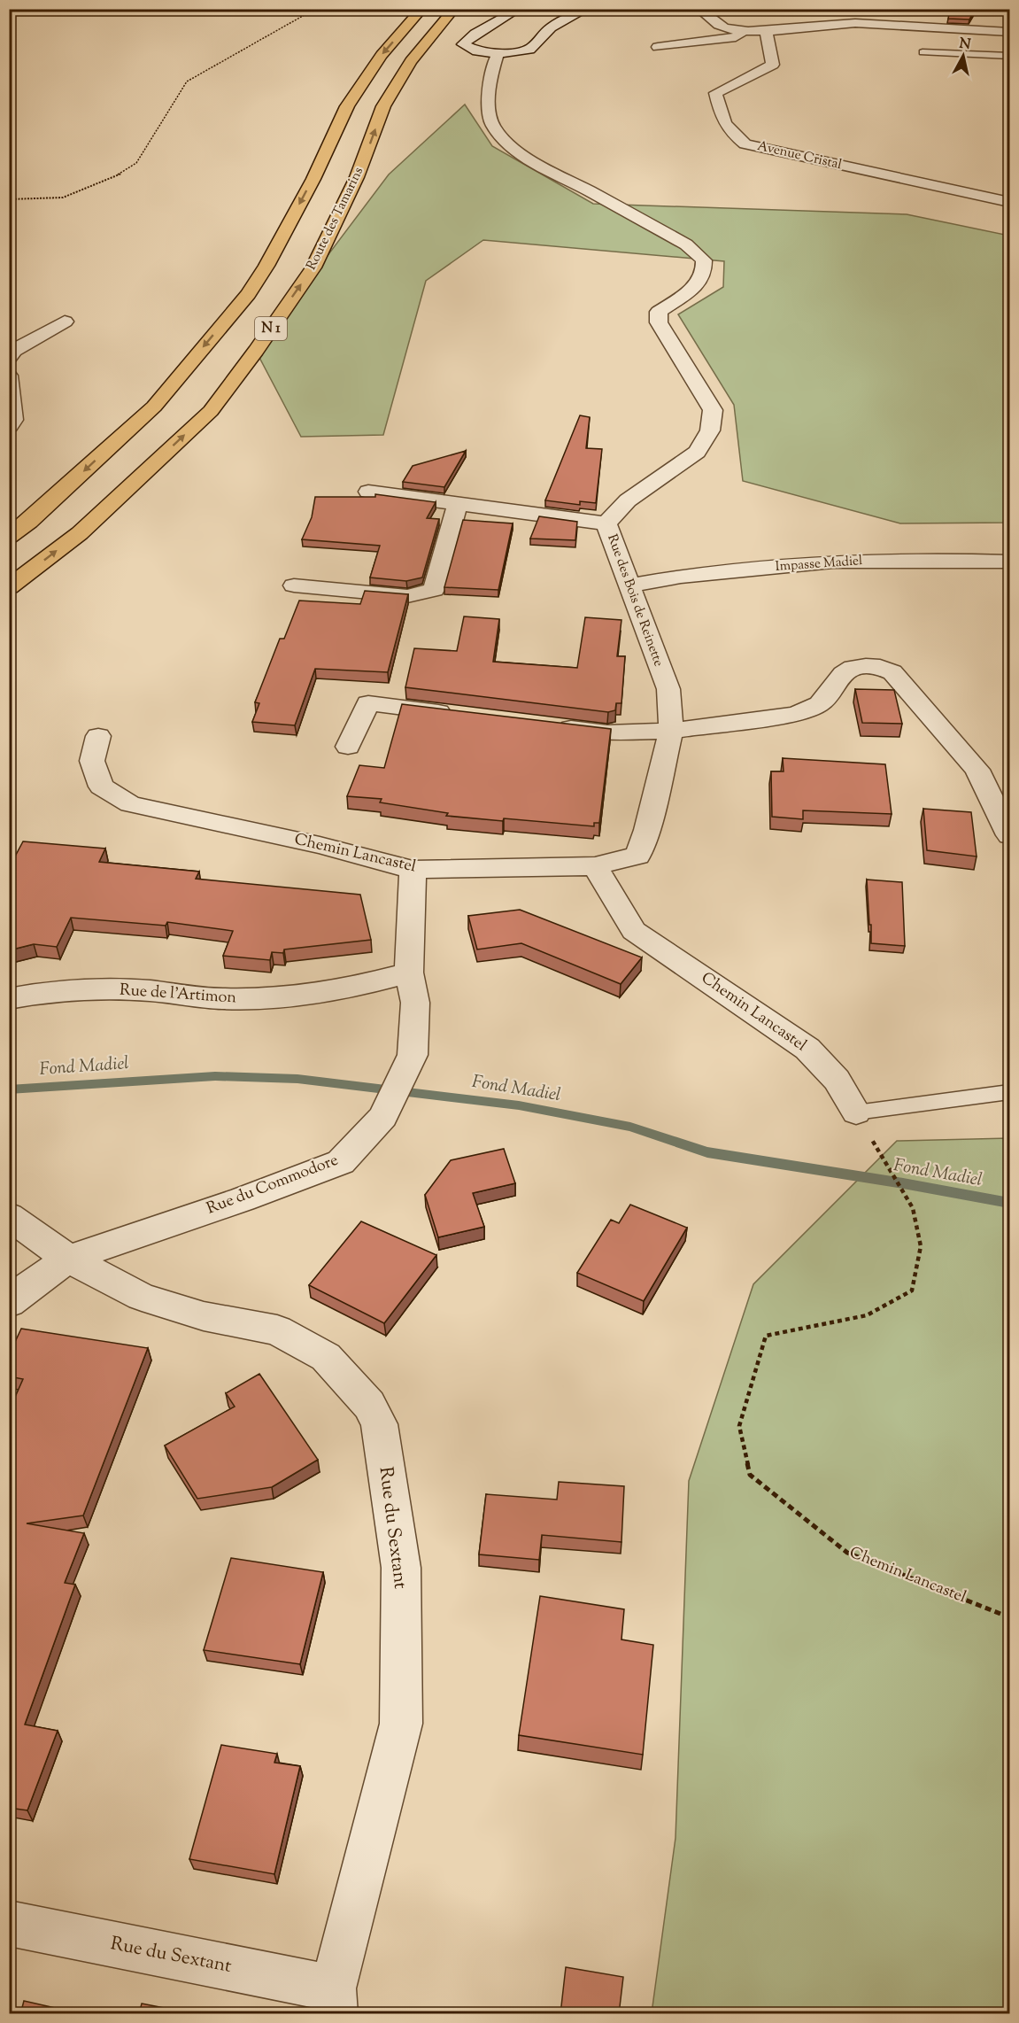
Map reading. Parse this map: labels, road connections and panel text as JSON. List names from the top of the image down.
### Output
{
  "streets": {
    "highway": ["Route des Tamarins", "N 1"],
    "street": [
      "Avenue Cristal",
      "Impasse Madiel",
      "Rue des Bois de Reinette",
      "Chemin Lancastel",
      "Rue de l'Artimon",
      "Rue du Commodore",
      "Rue du Sextant"
    ]
  },
  "crossings": [
    ["Impasse Madiel", "Rue des Bois de Reinette"],
    ["Rue des Bois de Reinette", "Chemin Lancastel"],
    ["Chemin Lancastel", "Rue du Commodore"],
    ["Rue de l'Artimon", "Rue du Commodore"],
    ["Rue du Commodore", "Rue du Sextant"]
  ],
  "water": ["Fond Madiel"],
  "north": "top"
}
